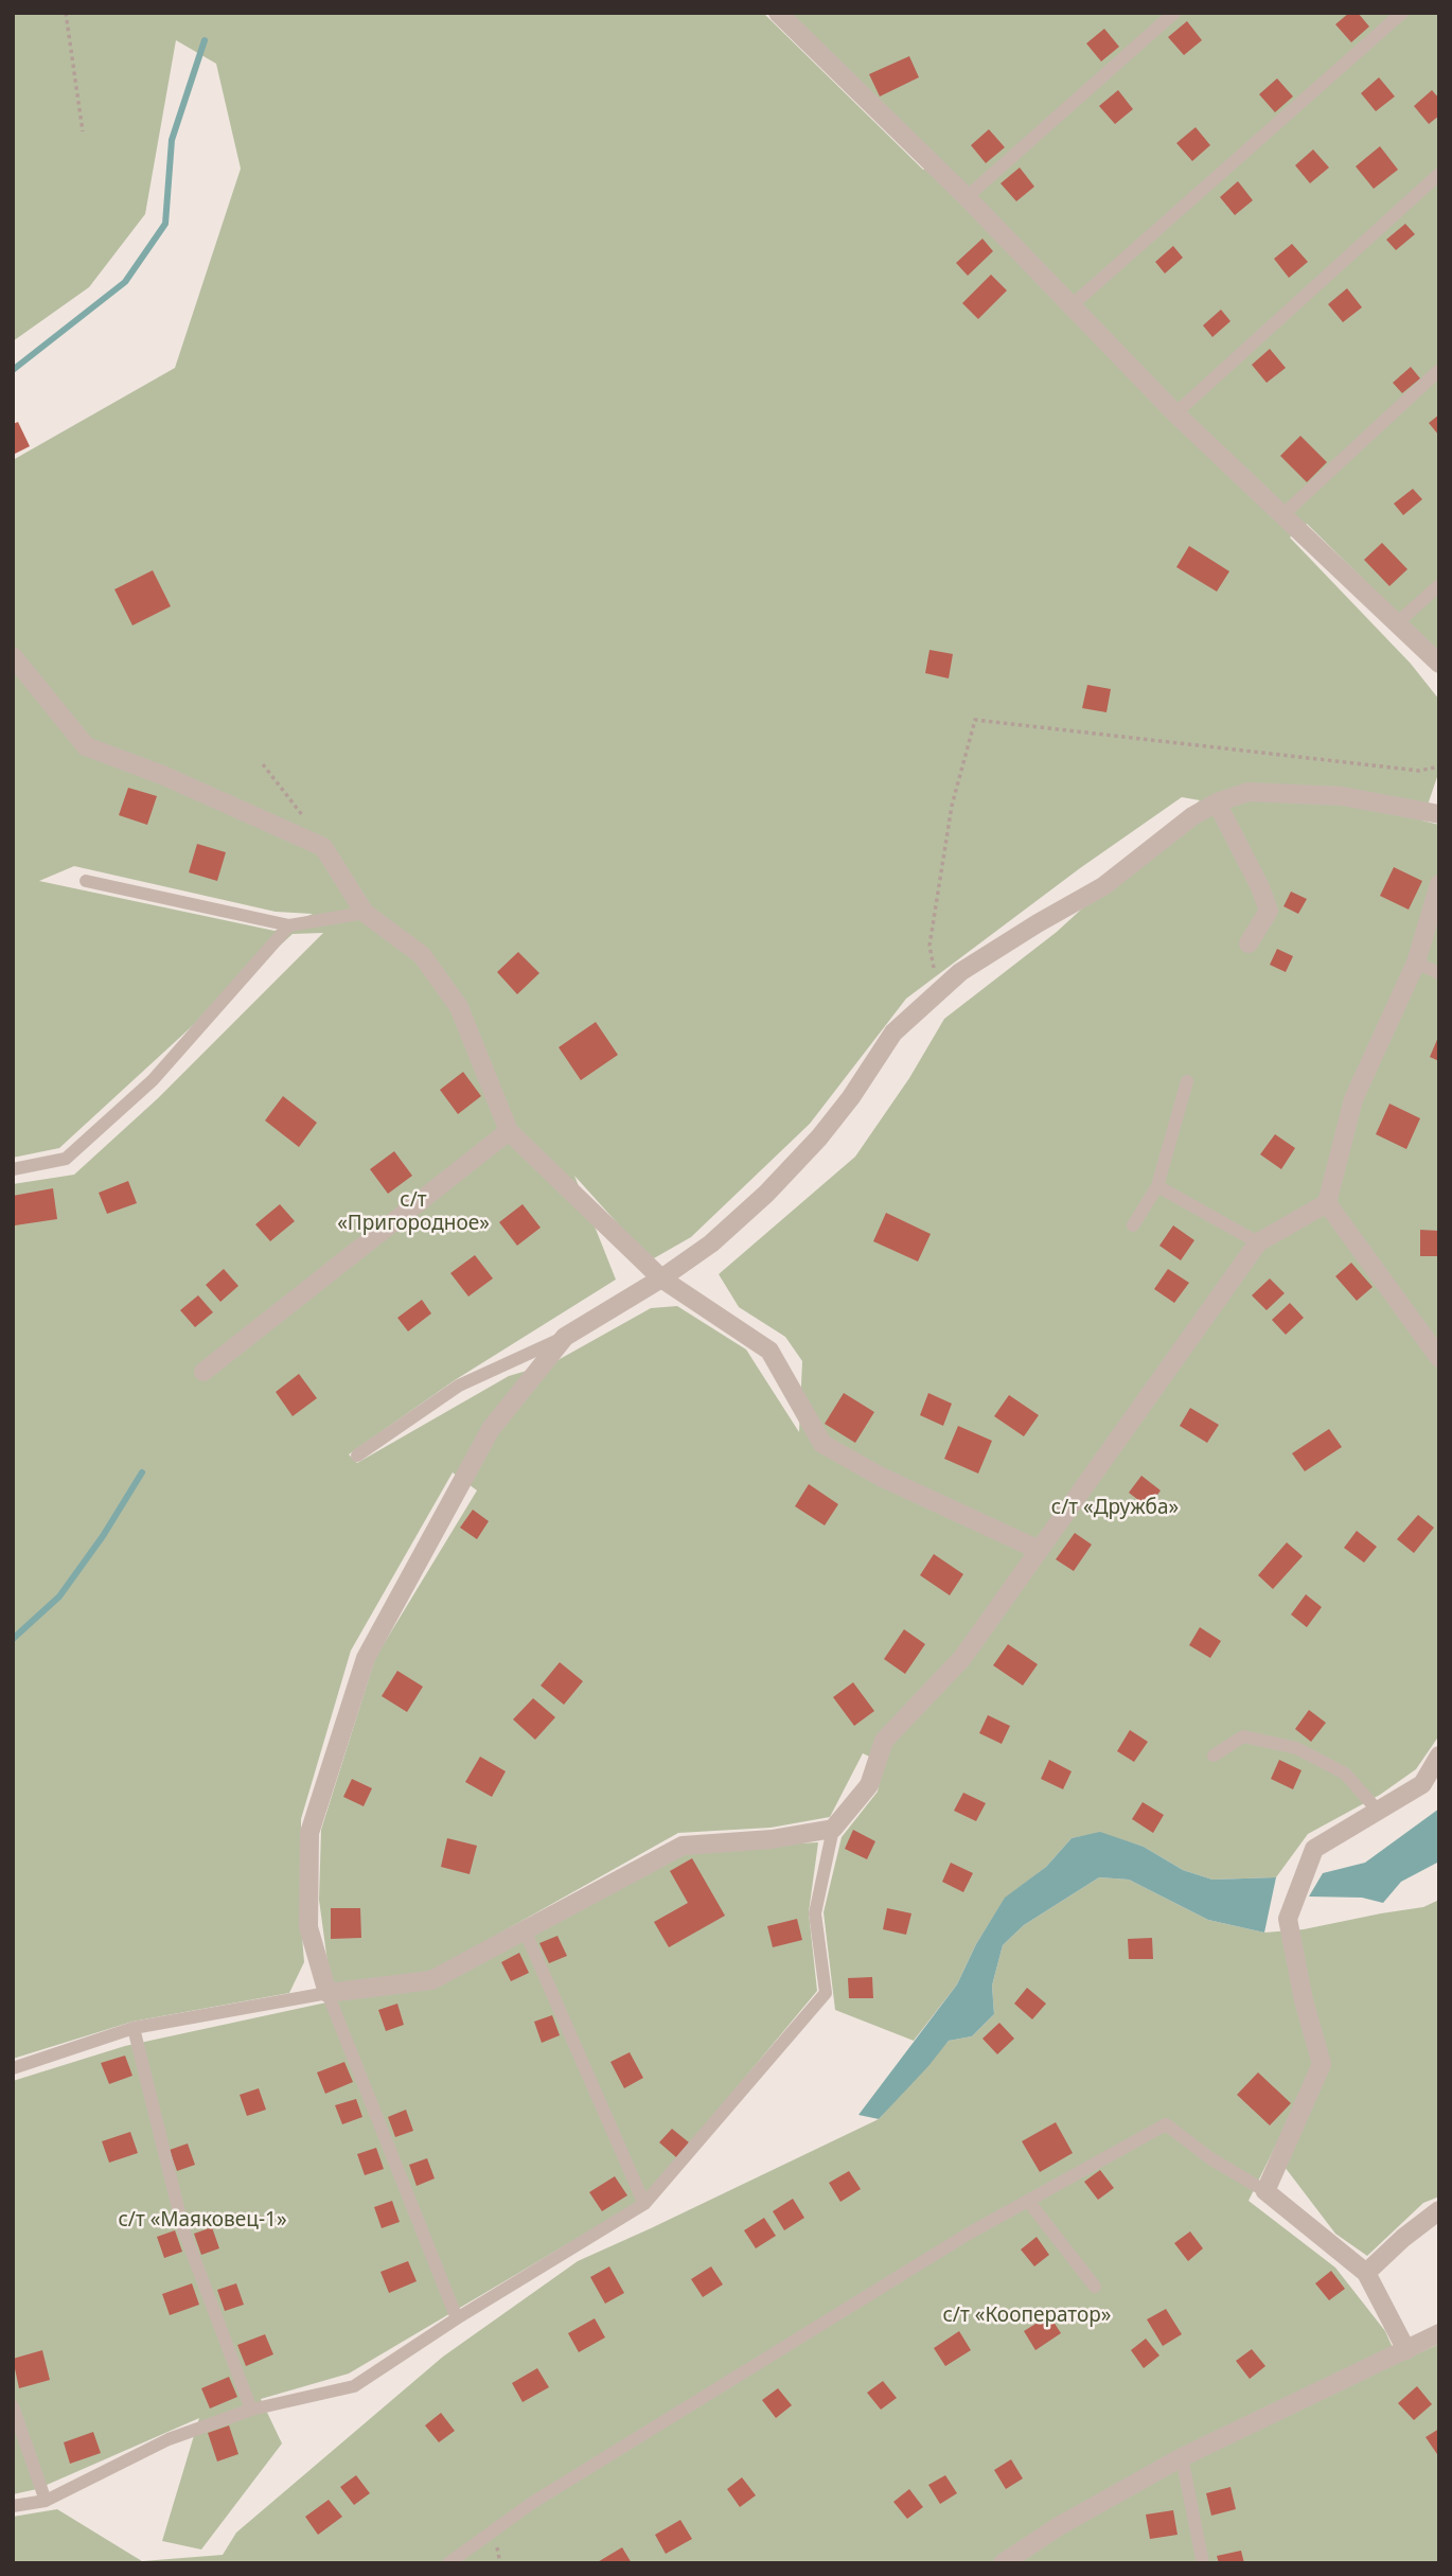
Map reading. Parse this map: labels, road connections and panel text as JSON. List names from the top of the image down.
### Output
{
  "parks": [
    "с/т «Пригородное»",
    "с/т «Дружба»",
    "с/т «Маяковец-1»",
    "с/т «Кооператор»"
  ]
}
